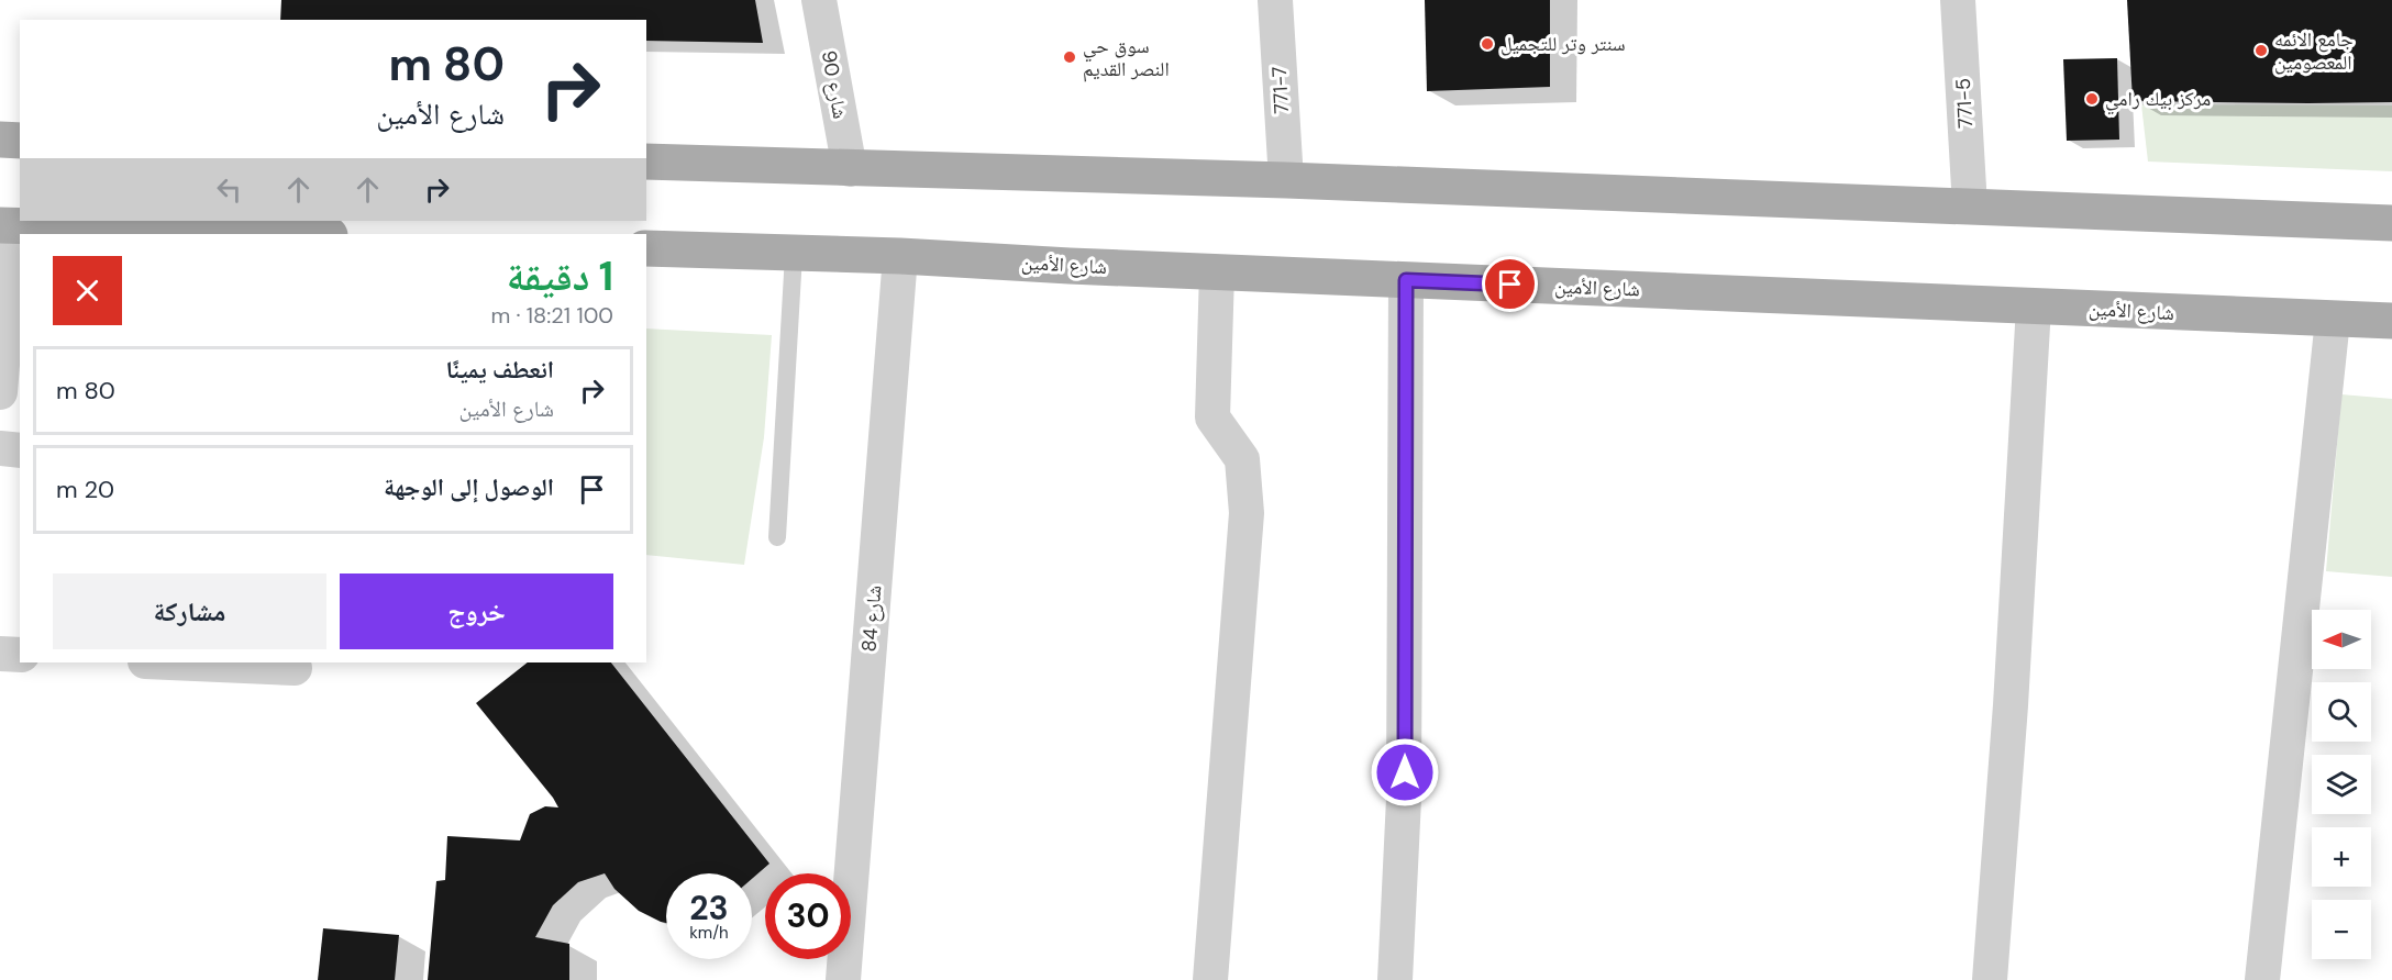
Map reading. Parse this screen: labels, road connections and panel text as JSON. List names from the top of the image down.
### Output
{
  "streets": {
    "main road": ["شارع الأمين"],
    "street": [
      "شارع 90",
      "771-7",
      "771-5",
      "شارع 84"
    ]
  },
  "crossings": [
    ["شارع الأمين", "شارع 84"]
  ],
  "places": [
    "سنتر وتر للتجميل",
    "جامع الائمه المعصومين",
    "سوق حي النصر القديم",
    "مركز بيك رامي"
  ],
  "north": "left",
  "page": {
    "turn": ["80 m", "شارع الأمين"],
    "heading": ["1 دقيقة", "100 m · 18:21"],
    "list": [
      {
        "name": "انعطف يمينًا",
        "note": "شارع الأمين",
        "value": "80 m"
      },
      {
        "name": "الوصول إلى الوجهة",
        "value": "20 m"
      }
    ],
    "buttons": ["خروج", "مشاركة"],
    "map_buttons": ["+", "−"],
    "speed": "23 km/h",
    "limit": "30"
  }
}
